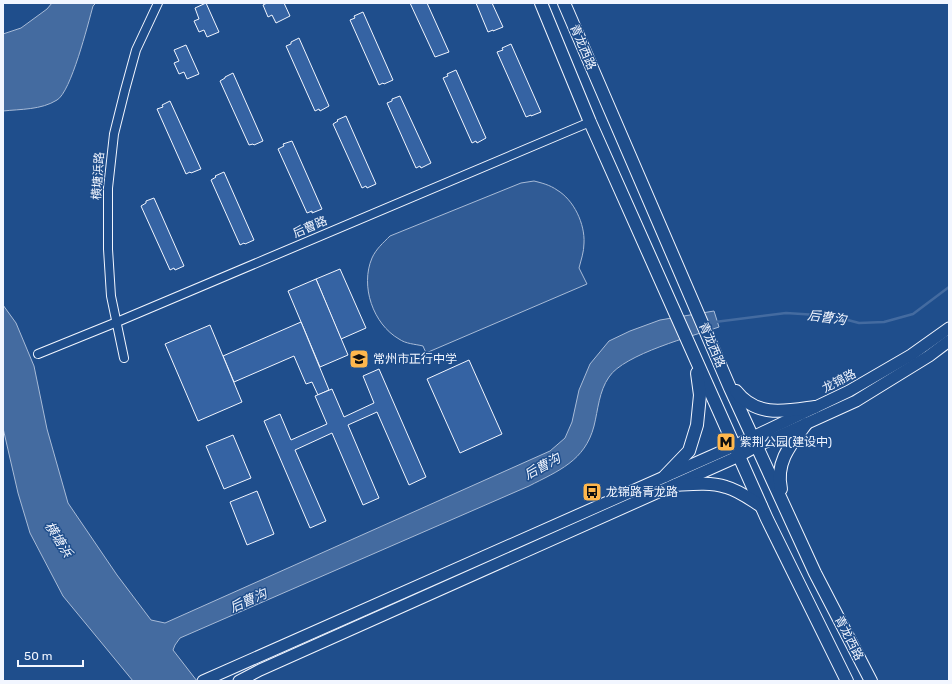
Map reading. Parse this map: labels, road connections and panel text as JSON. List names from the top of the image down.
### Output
{
  "streets": {
    "main road": ["青龙西路", "龙锦路"],
    "street": ["横塘浜路", "后曹路"]
  },
  "crossings": [
    ["青龙西路", "后曹路"],
    ["青龙西路", "龙锦路"],
    ["横塘浜路", "后曹路"]
  ],
  "water": ["后曹沟", "横塘浜"],
  "places": {
    "school or university": ["常州市正行中学"],
    "metro station": ["紫荆公园(建设中)"],
    "bus stop": ["龙锦路青龙路"]
  },
  "scale_bar": "50 m"
}
